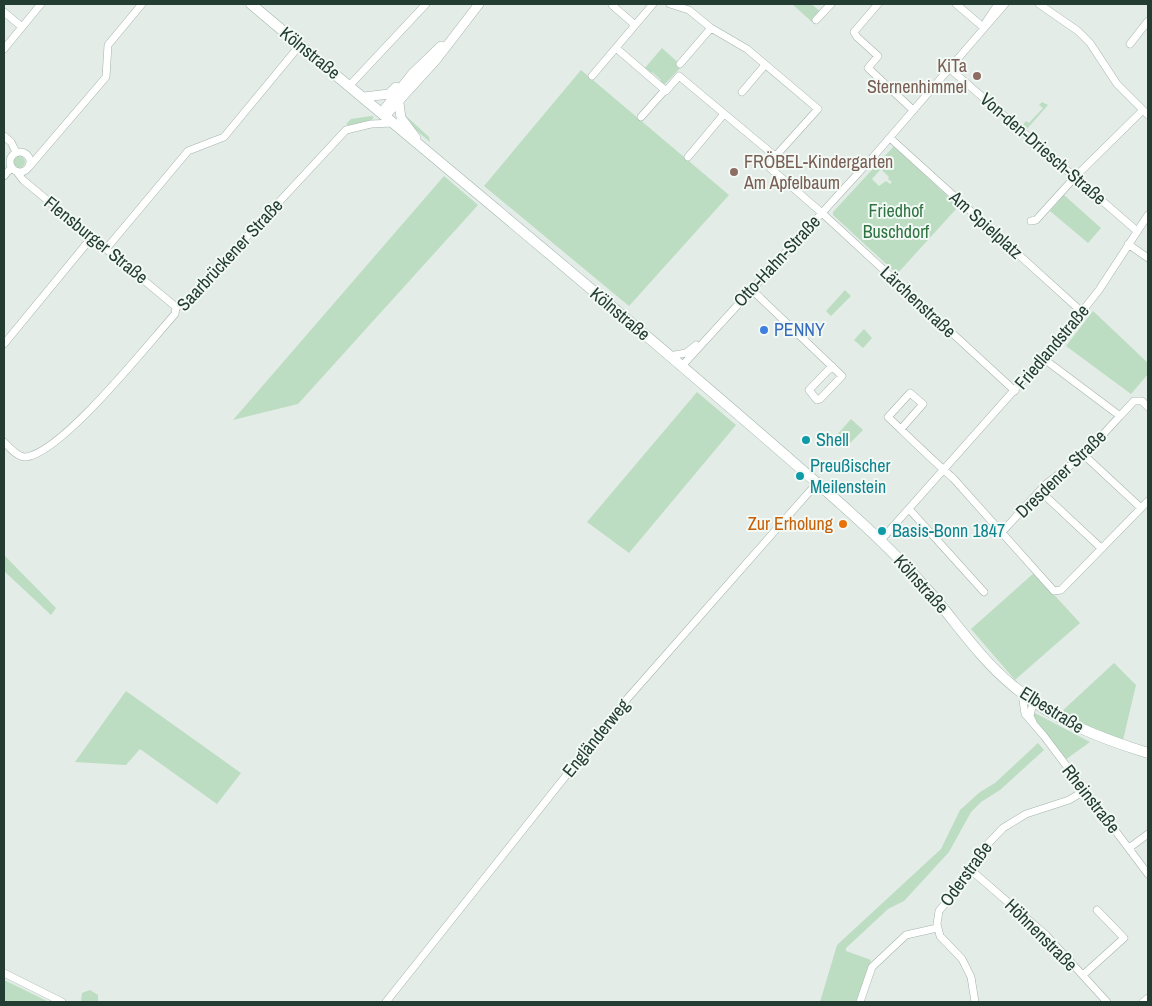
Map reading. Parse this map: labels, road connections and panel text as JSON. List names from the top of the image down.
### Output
{
  "streets": {
    "main road": ["Kölnstraße", "Elbestraße"],
    "street": [
      "Von-den-Driesch-Straße",
      "Am Spielplatz",
      "Flensburger Straße",
      "Saarbrückener Straße",
      "Otto-Hahn-Straße",
      "Lärchenstraße",
      "Friedlandstraße",
      "Dresdener Straße",
      "Engländerweg",
      "Rheinstraße",
      "Oderstraße",
      "Höhnenstraße"
    ]
  },
  "crossings": [
    ["Kölnstraße", "Saarbrückener Straße"],
    ["Kölnstraße", "Otto-Hahn-Straße"],
    ["Kölnstraße", "Friedlandstraße"],
    ["Kölnstraße", "Elbestraße"],
    ["Kölnstraße", "Engländerweg"],
    ["Von-den-Driesch-Straße", "Otto-Hahn-Straße"],
    ["Von-den-Driesch-Straße", "Friedlandstraße"],
    ["Am Spielplatz", "Otto-Hahn-Straße"],
    ["Am Spielplatz", "Friedlandstraße"],
    ["Flensburger Straße", "Saarbrückener Straße"],
    ["Otto-Hahn-Straße", "Lärchenstraße"],
    ["Lärchenstraße", "Friedlandstraße"],
    ["Elbestraße", "Rheinstraße"],
    ["Rheinstraße", "Oderstraße"],
    ["Oderstraße", "Höhnenstraße"]
  ],
  "parks": ["Friedhof Buschdorf"],
  "places": [
    "KiTa Sternenhimmel",
    "FRÖBEL-Kindergarten Am Apfelbaum",
    "PENNY",
    "Shell",
    "Preußischer Meilenstein",
    "Zur Erholung",
    "Basis-Bonn 1847"
  ]
}
